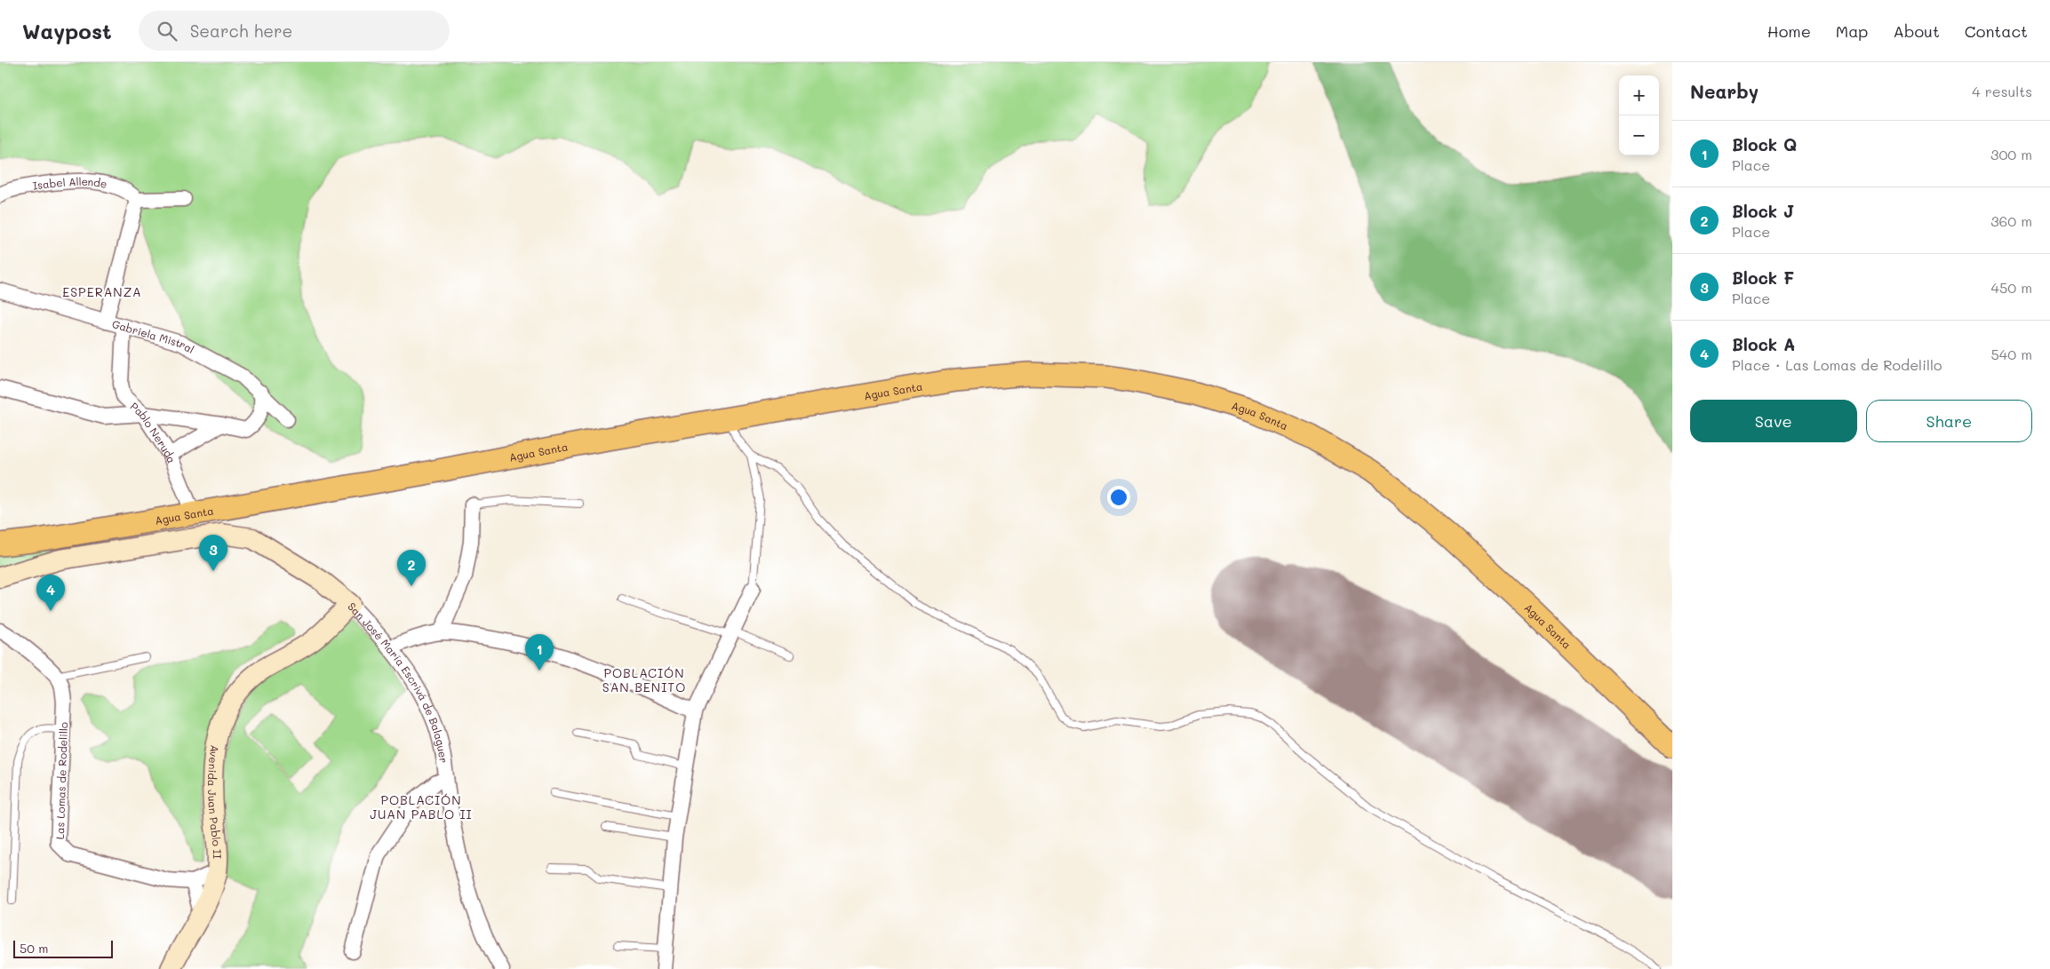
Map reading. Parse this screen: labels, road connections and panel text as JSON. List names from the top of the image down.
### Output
{
  "streets": {
    "main road": ["Agua Santa"],
    "street": [
      "Isabel Allende",
      "Gabriela Mistral",
      "Pablo Neruda",
      "San José María Escrivá de Balaguer",
      "Las Lomas de Rodelillo",
      "Avenida Juan Pablo II"
    ]
  },
  "crossings": [
    ["Gabriela Mistral", "Pablo Neruda"],
    ["Agua Santa", "Pablo Neruda"],
    ["San José María Escrivá de Balaguer", "Avenida Juan Pablo II"],
    ["Las Lomas de Rodelillo", "Avenida Juan Pablo II"]
  ],
  "districts": ["ESPERANZA", "POBLACIÓN SAN BENITO", "POBLACIÓN JUAN PABLO II"],
  "scale_bar": "50 m",
  "page": {
    "header": "Waypost",
    "search": "Search here",
    "nav": [
      "Home",
      "Map",
      "About",
      "Contact"
    ],
    "heading": ["Nearby", "4 results"],
    "map_buttons": ["+", "−"],
    "list": [
      {
        "mark": "1",
        "name": "Block Q",
        "note": "Place",
        "value": "300 m"
      },
      {
        "mark": "2",
        "name": "Block J",
        "note": "Place",
        "value": "360 m"
      },
      {
        "mark": "3",
        "name": "Block F",
        "note": "Place",
        "value": "450 m"
      },
      {
        "mark": "4",
        "name": "Block A",
        "note": "Place · Las Lomas de Rodelillo",
        "value": "540 m"
      }
    ],
    "buttons": ["Save", "Share"],
    "pins": [
      "3",
      "2",
      "4",
      "1"
    ],
    "scale": "50 m"
  }
}
